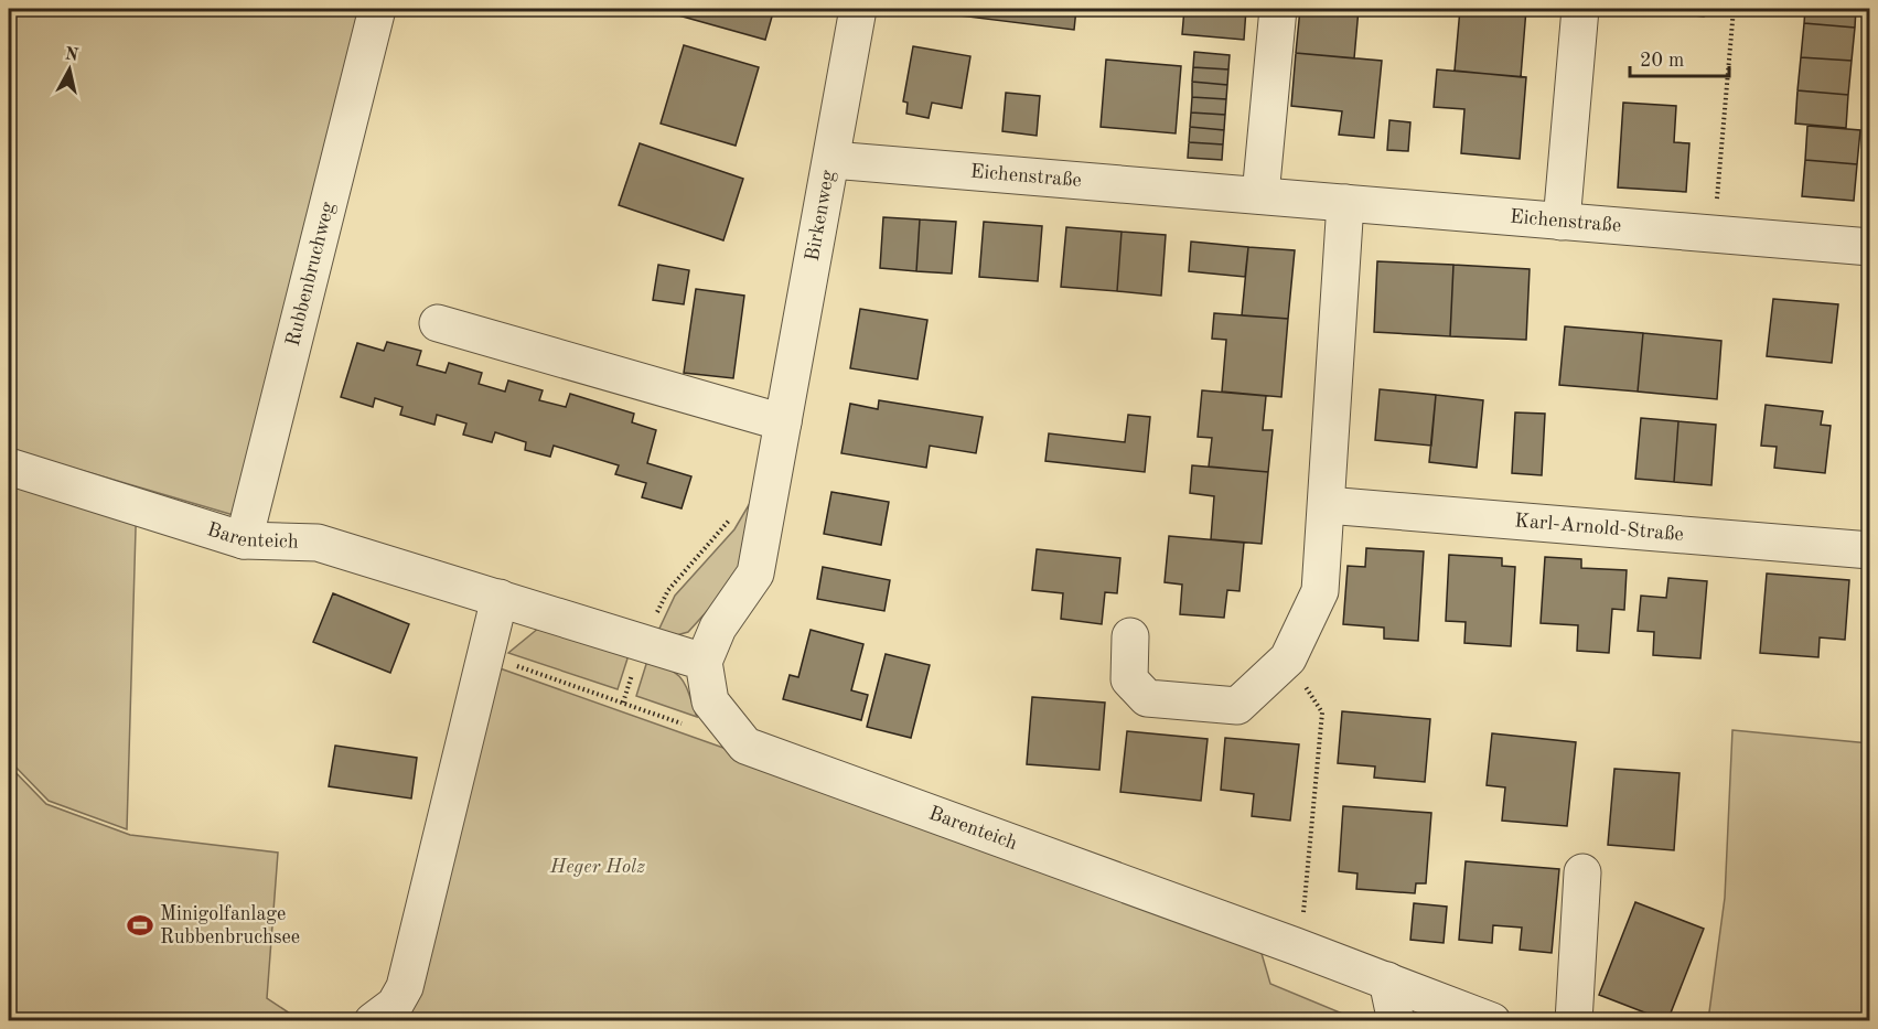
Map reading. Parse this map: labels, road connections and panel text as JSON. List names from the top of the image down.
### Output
{
  "streets": {
    "street": [
      "Eichenstraße",
      "Birkenweg",
      "Rubbenbruchweg",
      "Karl-Arnold-Straße",
      "Barenteich"
    ]
  },
  "crossings": [
    ["Eichenstraße", "Birkenweg"],
    ["Birkenweg", "Barenteich"],
    ["Rubbenbruchweg", "Barenteich"]
  ],
  "parks": ["Heger Holz"],
  "places": {
    "sports": ["Minigolfanlage Rubbenbruchsee"]
  },
  "scale_bar": "20 m",
  "north": "top"
}
